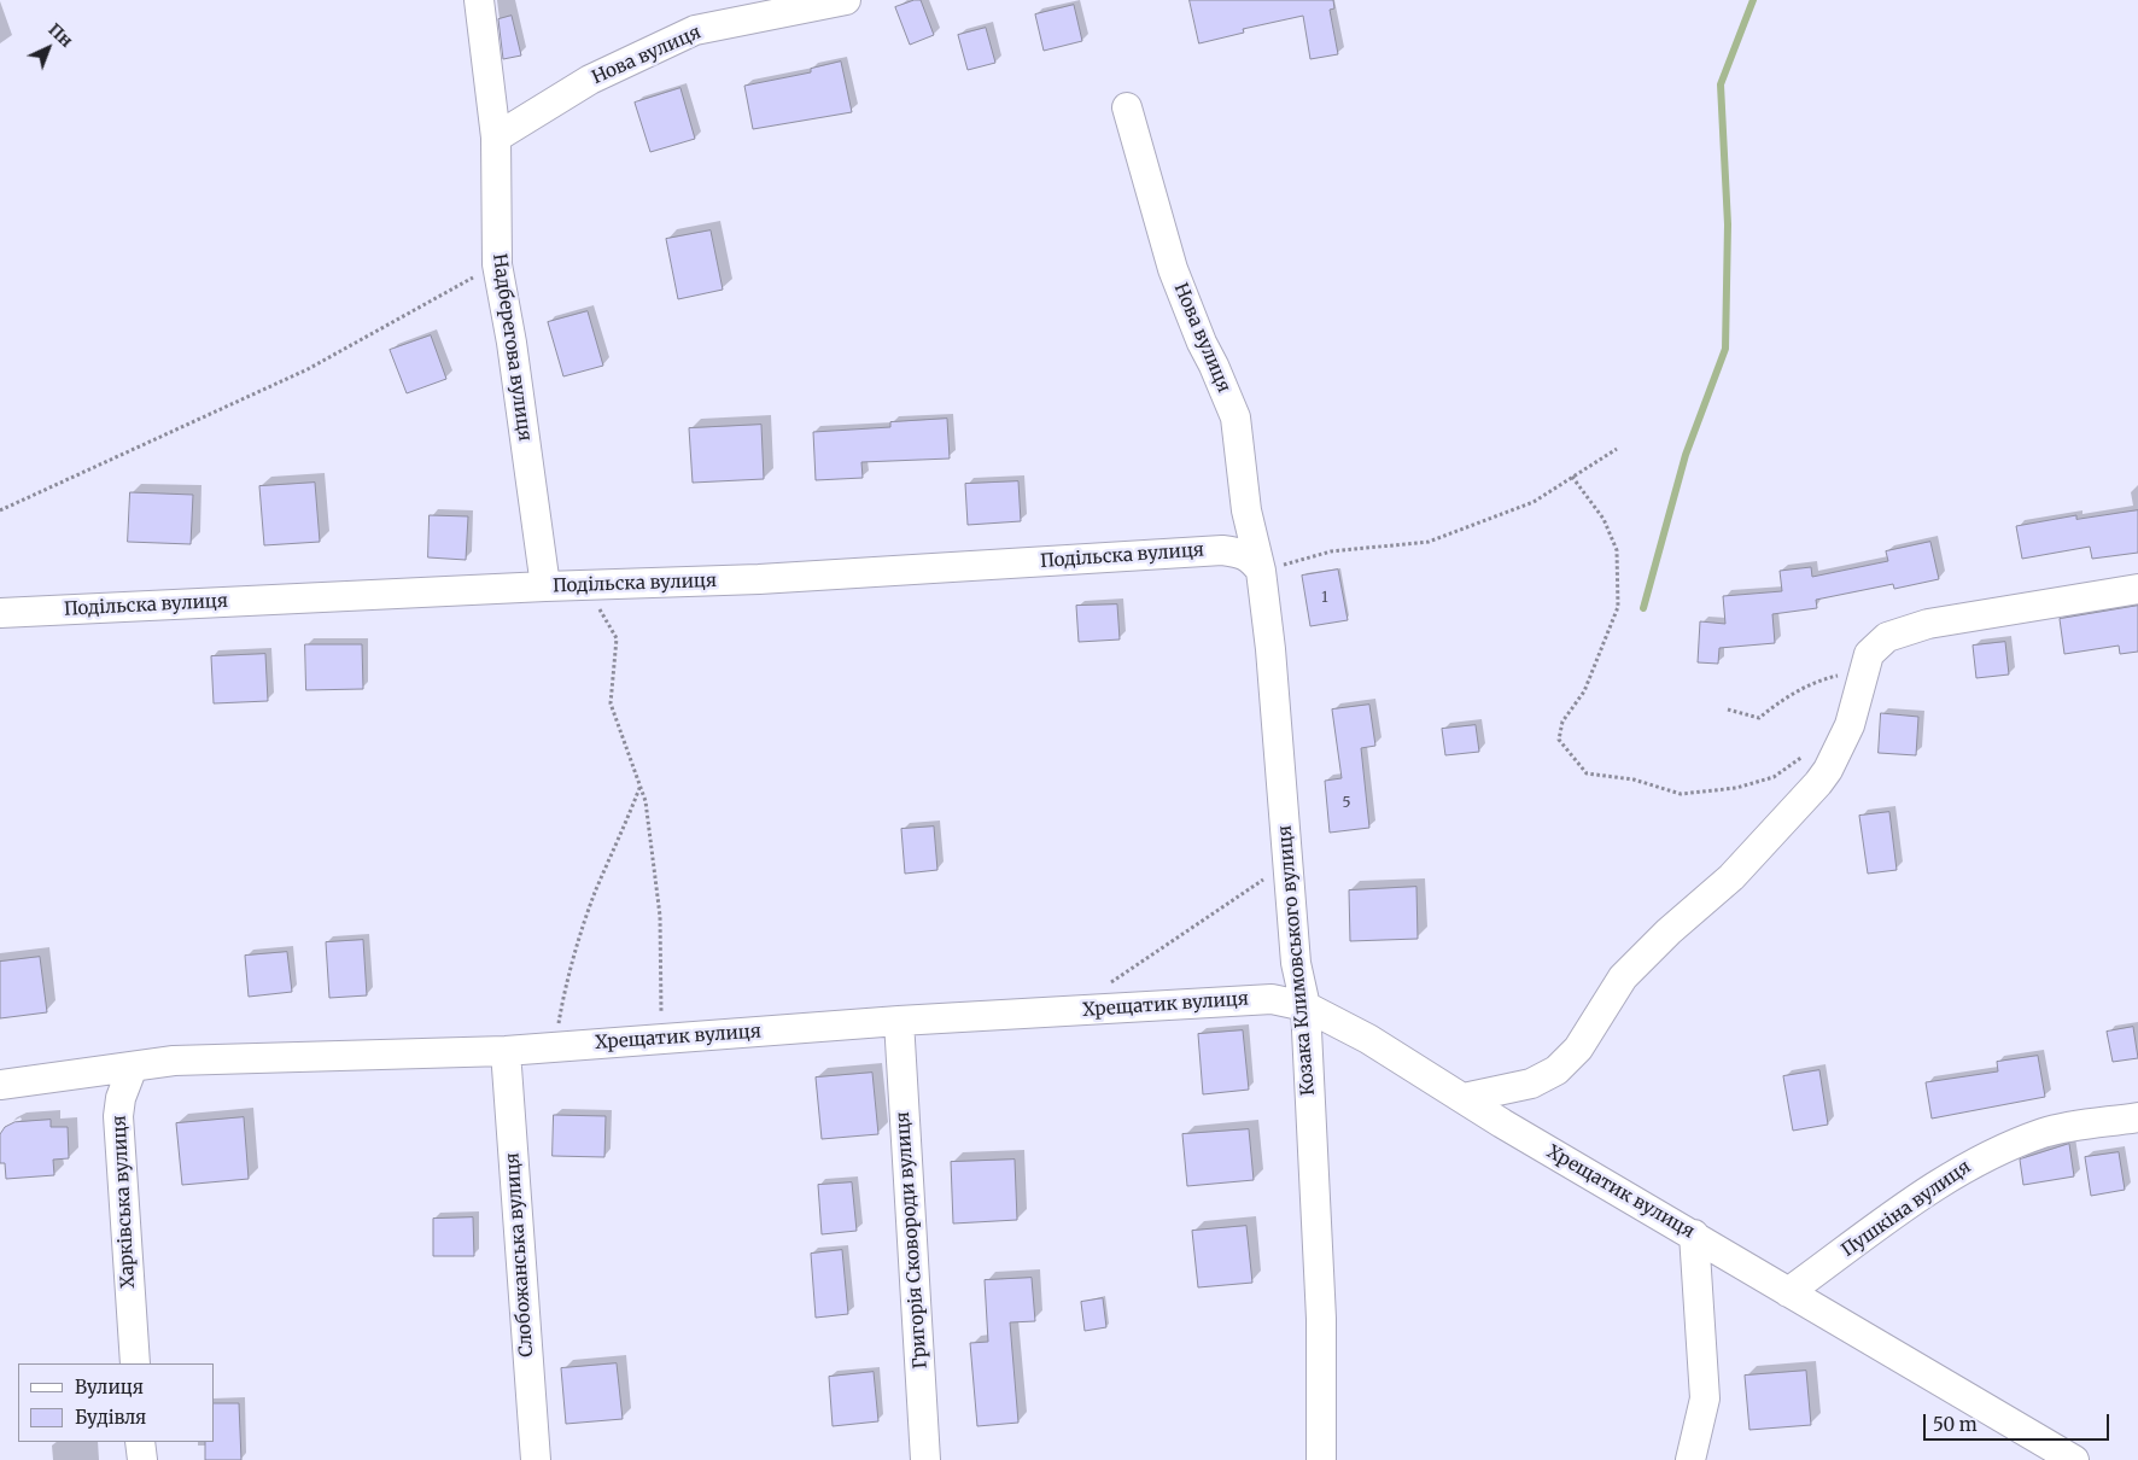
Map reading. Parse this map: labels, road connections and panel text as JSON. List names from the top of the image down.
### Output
{
  "streets": {
    "street": [
      "Нова вулиця",
      "Надберегова вулиця",
      "Подільска вулиця",
      "Козака Климовського вулиця",
      "Хрещатик вулиця",
      "Харківська вулиця",
      "Пушкіна вулиця",
      "Григорія Сковороди вулиця",
      "Слобожанська вулиця"
    ]
  },
  "crossings": [
    ["Нова вулиця", "Надберегова вулиця"],
    ["Нова вулиця", "Подільска вулиця"],
    ["Нова вулиця", "Козака Климовського вулиця"],
    ["Надберегова вулиця", "Подільска вулиця"],
    ["Подільска вулиця", "Козака Климовського вулиця"],
    ["Козака Климовського вулиця", "Хрещатик вулиця"],
    ["Хрещатик вулиця", "Харківська вулиця"],
    ["Хрещатик вулиця", "Пушкіна вулиця"],
    ["Хрещатик вулиця", "Григорія Сковороди вулиця"],
    ["Хрещатик вулиця", "Слобожанська вулиця"]
  ],
  "house_numbers": ["1", "5"],
  "legend": ["Вулиця", "Будівля"],
  "scale_bar": "50 m",
  "north": "top right"
}
